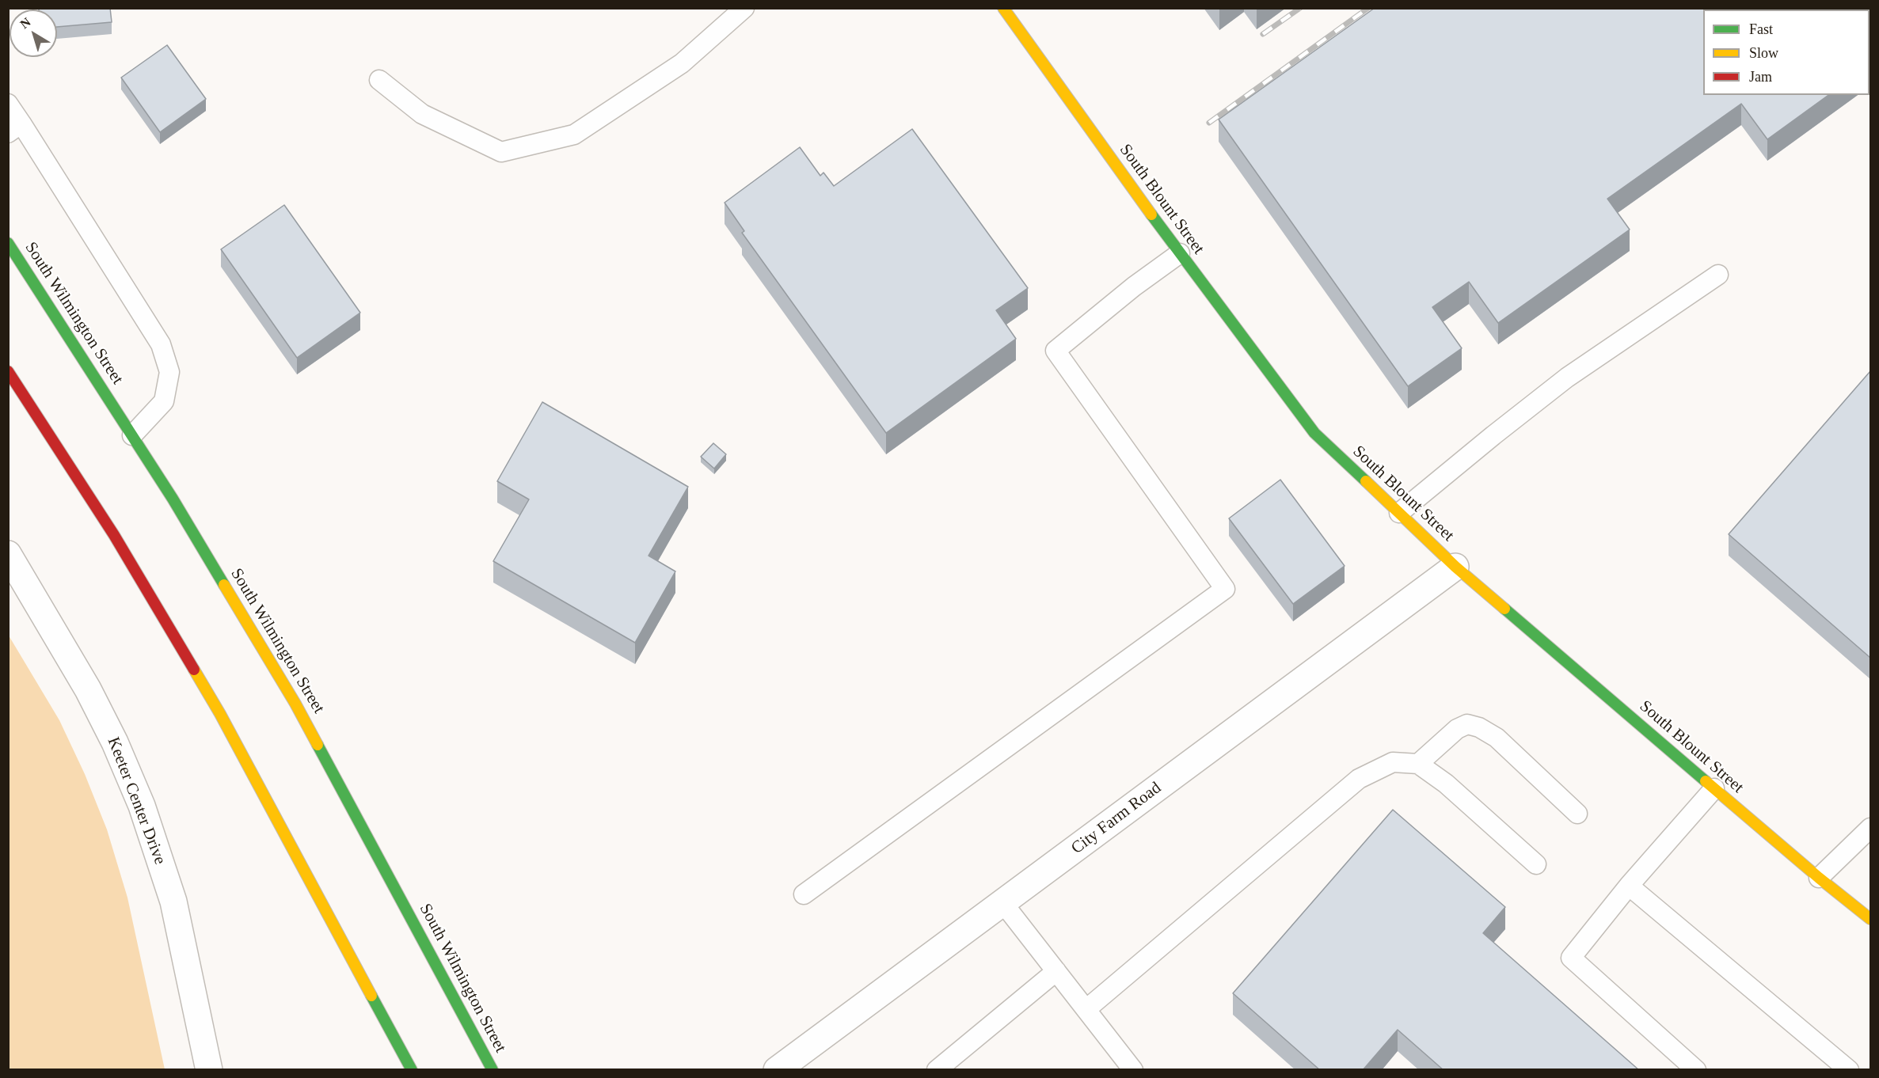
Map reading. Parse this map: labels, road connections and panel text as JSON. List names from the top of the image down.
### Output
{
  "streets": {
    "main road": ["South Blount Street", "South Wilmington Street"],
    "street": ["Keeter Center Drive", "City Farm Road"]
  },
  "crossings": [
    ["South Blount Street", "City Farm Road"]
  ],
  "legend": ["Fast", "Slow", "Jam"],
  "north": "top left"
}
